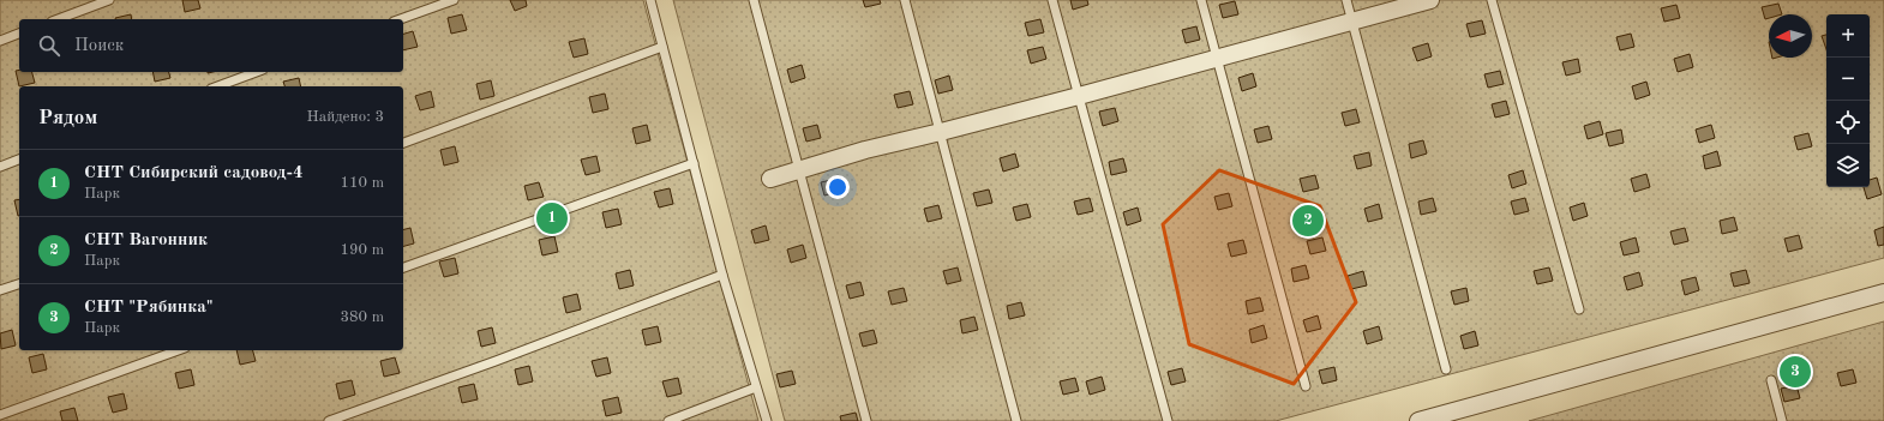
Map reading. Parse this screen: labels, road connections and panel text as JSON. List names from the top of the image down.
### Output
{
  "north": "left",
  "page": {
    "map_buttons": ["+", "−"],
    "search": "Поиск",
    "heading": ["Рядом", "Найдено: 3"],
    "list": [
      {
        "mark": "1",
        "name": "СНТ Сибирский садовод-4",
        "note": "Парк",
        "value": "110 m"
      },
      {
        "mark": "2",
        "name": "СНТ Вагонник",
        "note": "Парк",
        "value": "190 m"
      },
      {
        "mark": "3",
        "name": "СНТ \"Рябинка\"",
        "note": "Парк",
        "value": "380 m"
      }
    ],
    "pins": ["1", "2", "3"]
  }
}
